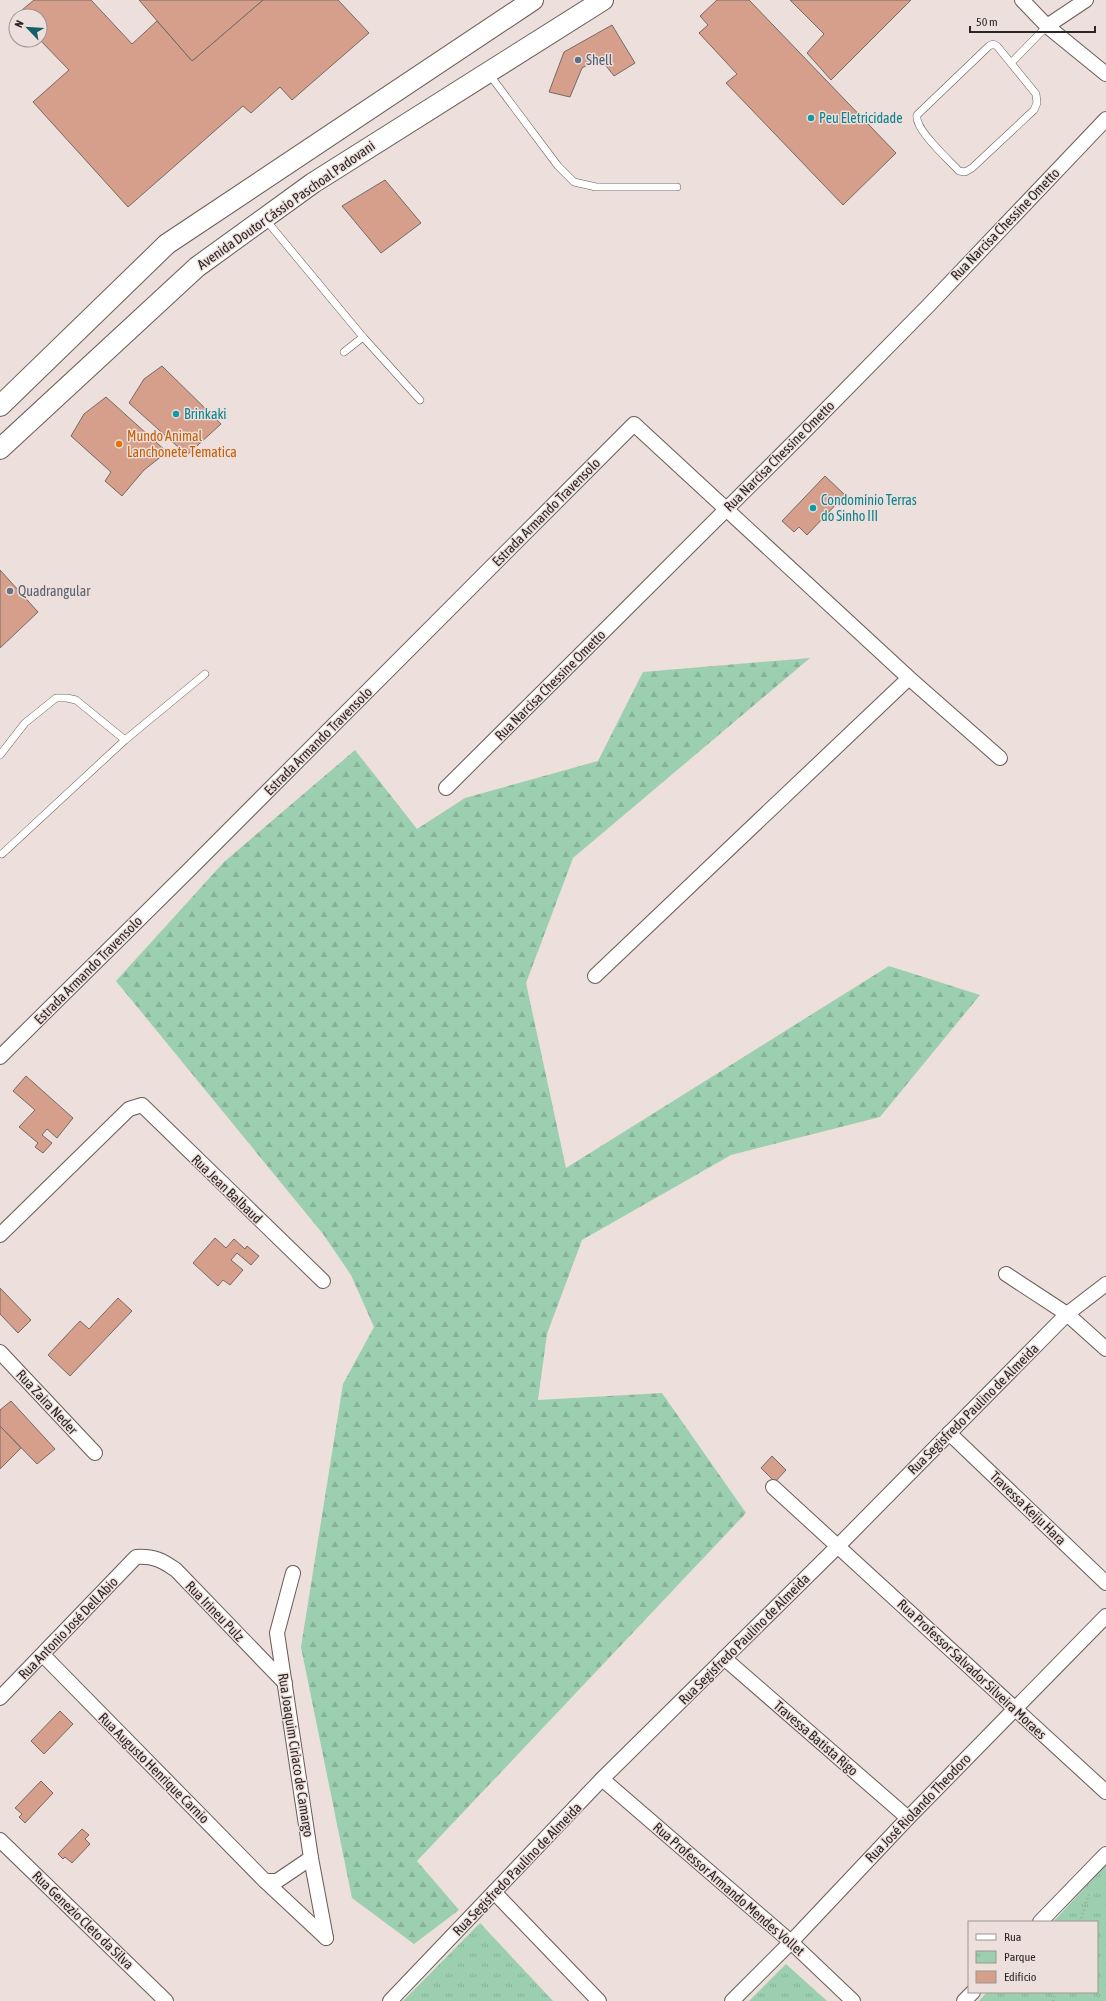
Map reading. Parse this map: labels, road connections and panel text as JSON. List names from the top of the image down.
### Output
{
  "streets": {
    "main road": ["Avenida Doutor Cássio Paschoal Padovani"],
    "street": [
      "Rua Narcisa Chessine Ometto",
      "Estrada Armando Travensolo",
      "Rua Jean Balbaud",
      "Rua Zaira Neder",
      "Rua Segisfredo Paulino de Almeida",
      "Travessa Keiju Hara",
      "Rua Irineu Pulz",
      "Rua Antonio José Dell Abio",
      "Rua Professor Salvador Silveira Moraes",
      "Travessa Batista Rigo",
      "Rua Joaquim Ciriaco de Camargo",
      "Rua Augusto Henrique Carnio",
      "Rua José Riolando Theodoro",
      "Rua Professor Armando Mendes Vollet",
      "Rua Genezio Cleto da Silva"
    ]
  },
  "crossings": [
    ["Rua Narcisa Chessine Ometto", "Estrada Armando Travensolo"],
    ["Rua Segisfredo Paulino de Almeida", "Travessa Keiju Hara"],
    ["Rua Segisfredo Paulino de Almeida", "Rua Professor Salvador Silveira Moraes"],
    ["Rua Segisfredo Paulino de Almeida", "Travessa Batista Rigo"],
    ["Rua Segisfredo Paulino de Almeida", "Rua Professor Armando Mendes Vollet"],
    ["Rua Irineu Pulz", "Rua Antonio José Dell Abio"],
    ["Rua Irineu Pulz", "Rua Joaquim Ciriaco de Camargo"],
    ["Rua Antonio José Dell Abio", "Rua Augusto Henrique Carnio"],
    ["Rua Professor Salvador Silveira Moraes", "Rua José Riolando Theodoro"],
    ["Travessa Batista Rigo", "Rua José Riolando Theodoro"],
    ["Rua Joaquim Ciriaco de Camargo", "Rua Augusto Henrique Carnio"],
    ["Rua José Riolando Theodoro", "Rua Professor Armando Mendes Vollet"]
  ],
  "places": [
    "Shell",
    "Peu Eletricidade",
    "Brinkaki",
    "Mundo Animal Lanchonete Tematica",
    "Condomínio Terras do Sinho III",
    "Quadrangular"
  ],
  "legend": ["Rua", "Parque", "Edifício"],
  "scale_bar": "50 m",
  "north": "top left"
}
